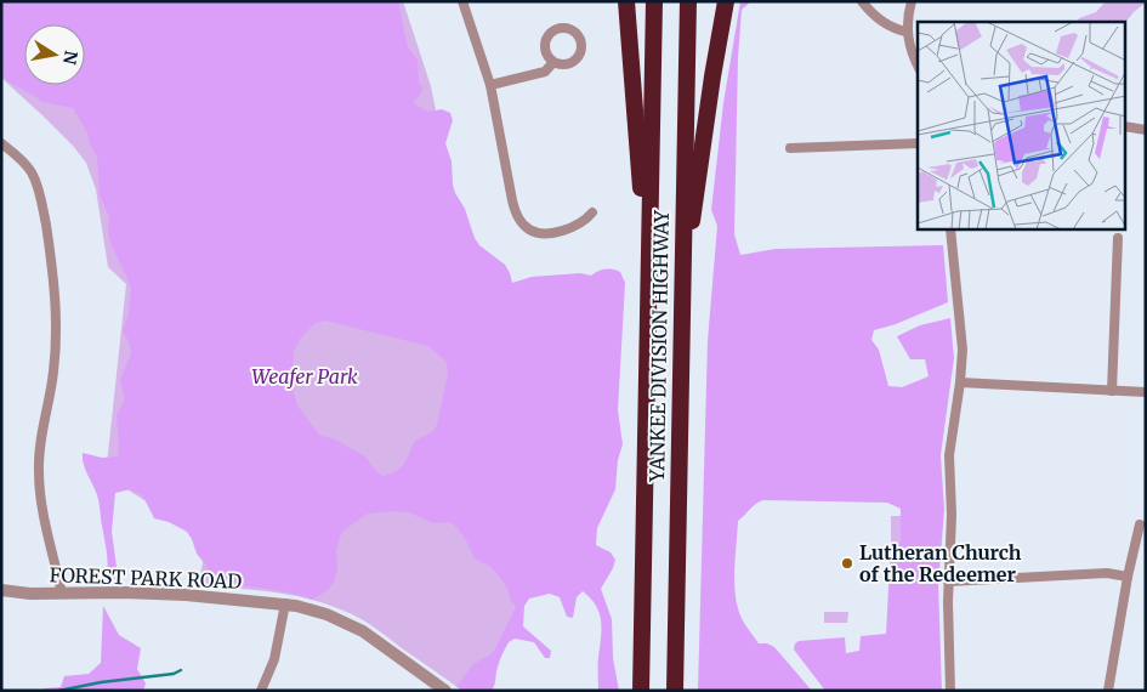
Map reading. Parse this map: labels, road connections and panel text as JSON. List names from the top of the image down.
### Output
{
  "streets": {
    "highway": ["YANKEE DIVISION HIGHWAY"],
    "street": ["FOREST PARK ROAD"]
  },
  "parks": ["Weafer Park"],
  "places": ["Lutheran Church of the Redeemer"],
  "north": "right"
}
